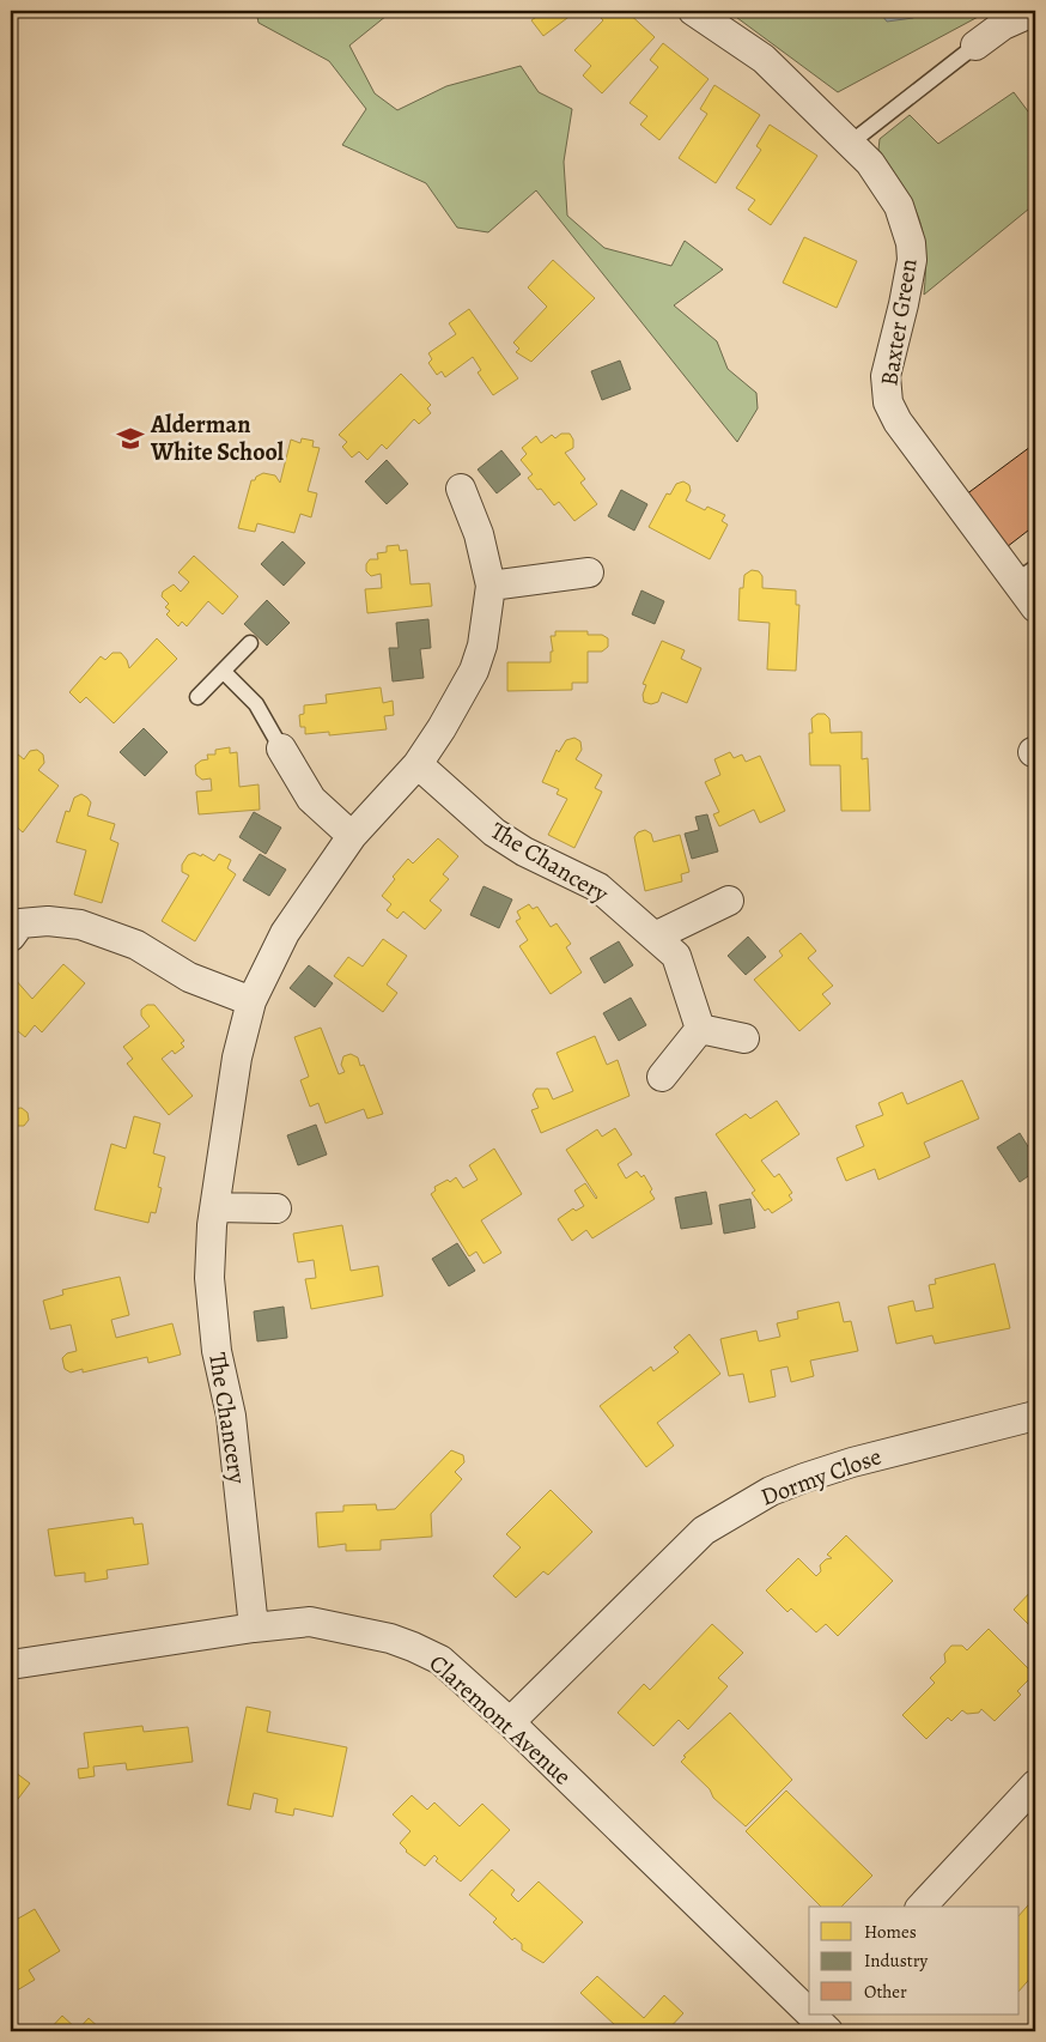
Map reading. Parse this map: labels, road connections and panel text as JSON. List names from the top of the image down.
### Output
{
  "streets": {
    "street": [
      "Baxter Green",
      "The Chancery",
      "Dormy Close",
      "Claremont Avenue"
    ]
  },
  "crossings": [
    ["The Chancery", "Claremont Avenue"],
    ["Dormy Close", "Claremont Avenue"]
  ],
  "places": {
    "school or university": ["Alderman White School"]
  },
  "legend": ["Homes", "Industry", "Other"]
}
